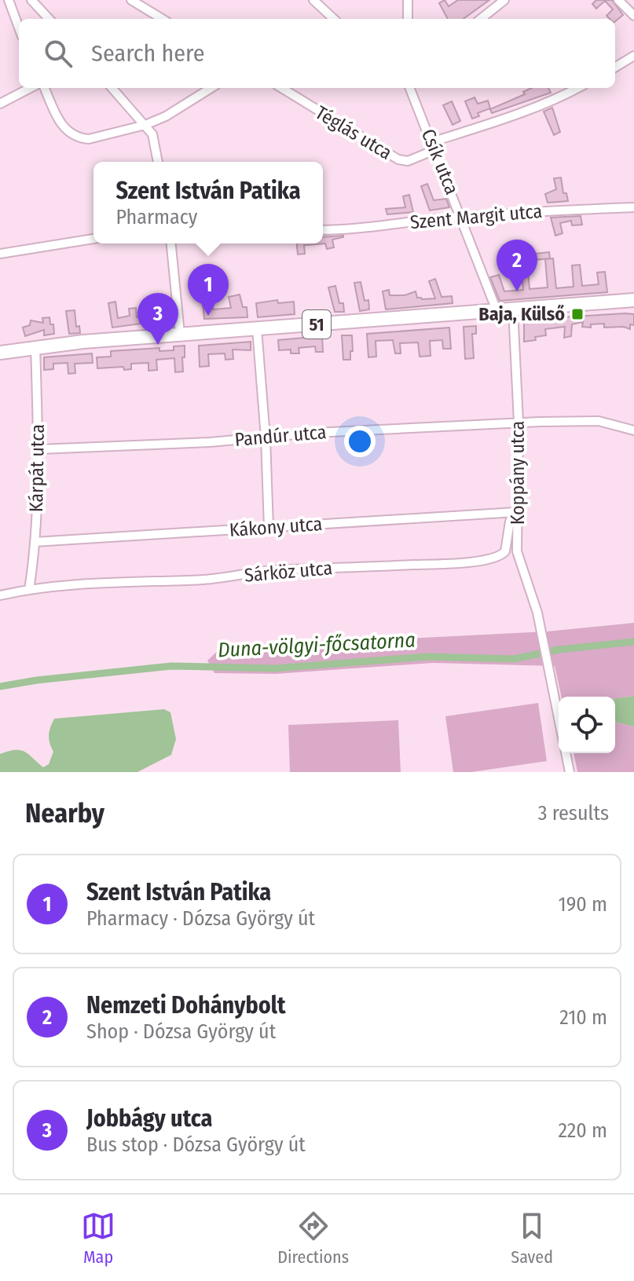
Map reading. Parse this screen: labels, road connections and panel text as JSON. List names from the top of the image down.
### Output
{
  "streets": {
    "main road": ["51"],
    "street": [
      "Téglás utca",
      "Csík utca",
      "Szent Margit utca",
      "Pandúr utca",
      "Kárpát utca",
      "Koppány utca",
      "Kákony utca",
      "Sárköz utca"
    ]
  },
  "crossings": [
    ["Téglás utca", "Csík utca"],
    ["Csík utca", "Szent Margit utca"],
    ["Csík utca", "51"],
    ["51", "Kárpát utca"],
    ["51", "Koppány utca"],
    ["Pandúr utca", "Kárpát utca"],
    ["Pandúr utca", "Koppány utca"],
    ["Kárpát utca", "Kákony utca"],
    ["Kárpát utca", "Sárköz utca"],
    ["Koppány utca", "Kákony utca"],
    ["Koppány utca", "Sárköz utca"],
    ["Kákony utca", "Sárköz utca"]
  ],
  "water": ["Duna-völgyi-főcsatorna"],
  "places": {
    "transit": ["Baja, Külső"]
  },
  "page": {
    "search": "Search here",
    "popup": ["Szent István Patika", "Pharmacy"],
    "pins": ["2", "1", "3"],
    "heading": ["Nearby", "3 results"],
    "list": [
      {
        "mark": "1",
        "name": "Szent István Patika",
        "note": "Pharmacy · Dózsa György út",
        "value": "190 m"
      },
      {
        "mark": "2",
        "name": "Nemzeti Dohánybolt",
        "note": "Shop · Dózsa György út",
        "value": "210 m"
      },
      {
        "mark": "3",
        "name": "Jobbágy utca",
        "note": "Bus stop · Dózsa György út",
        "value": "220 m"
      }
    ],
    "nav": ["Map", "Directions", "Saved"]
  }
}
